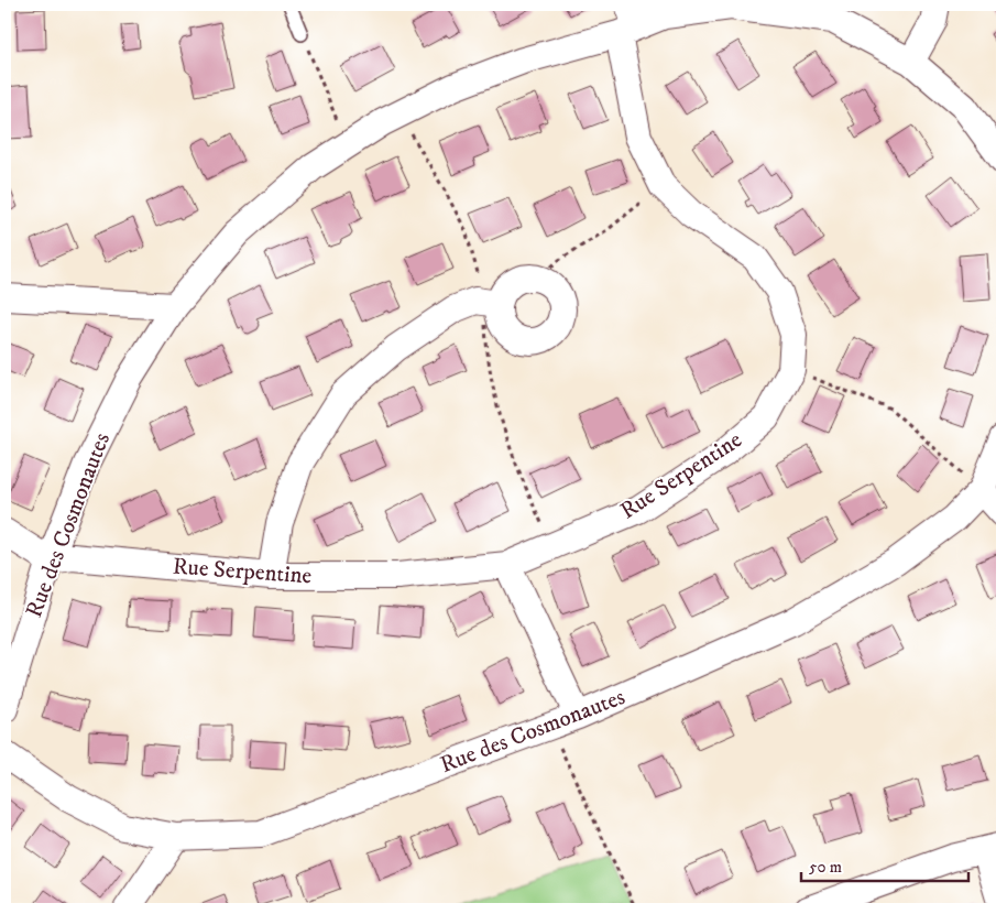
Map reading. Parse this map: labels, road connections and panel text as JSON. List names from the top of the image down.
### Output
{
  "streets": {
    "street": ["Rue Serpentine", "Rue des Cosmonautes"]
  },
  "crossings": [
    ["Rue Serpentine", "Rue des Cosmonautes"]
  ],
  "scale_bar": "50 m"
}
